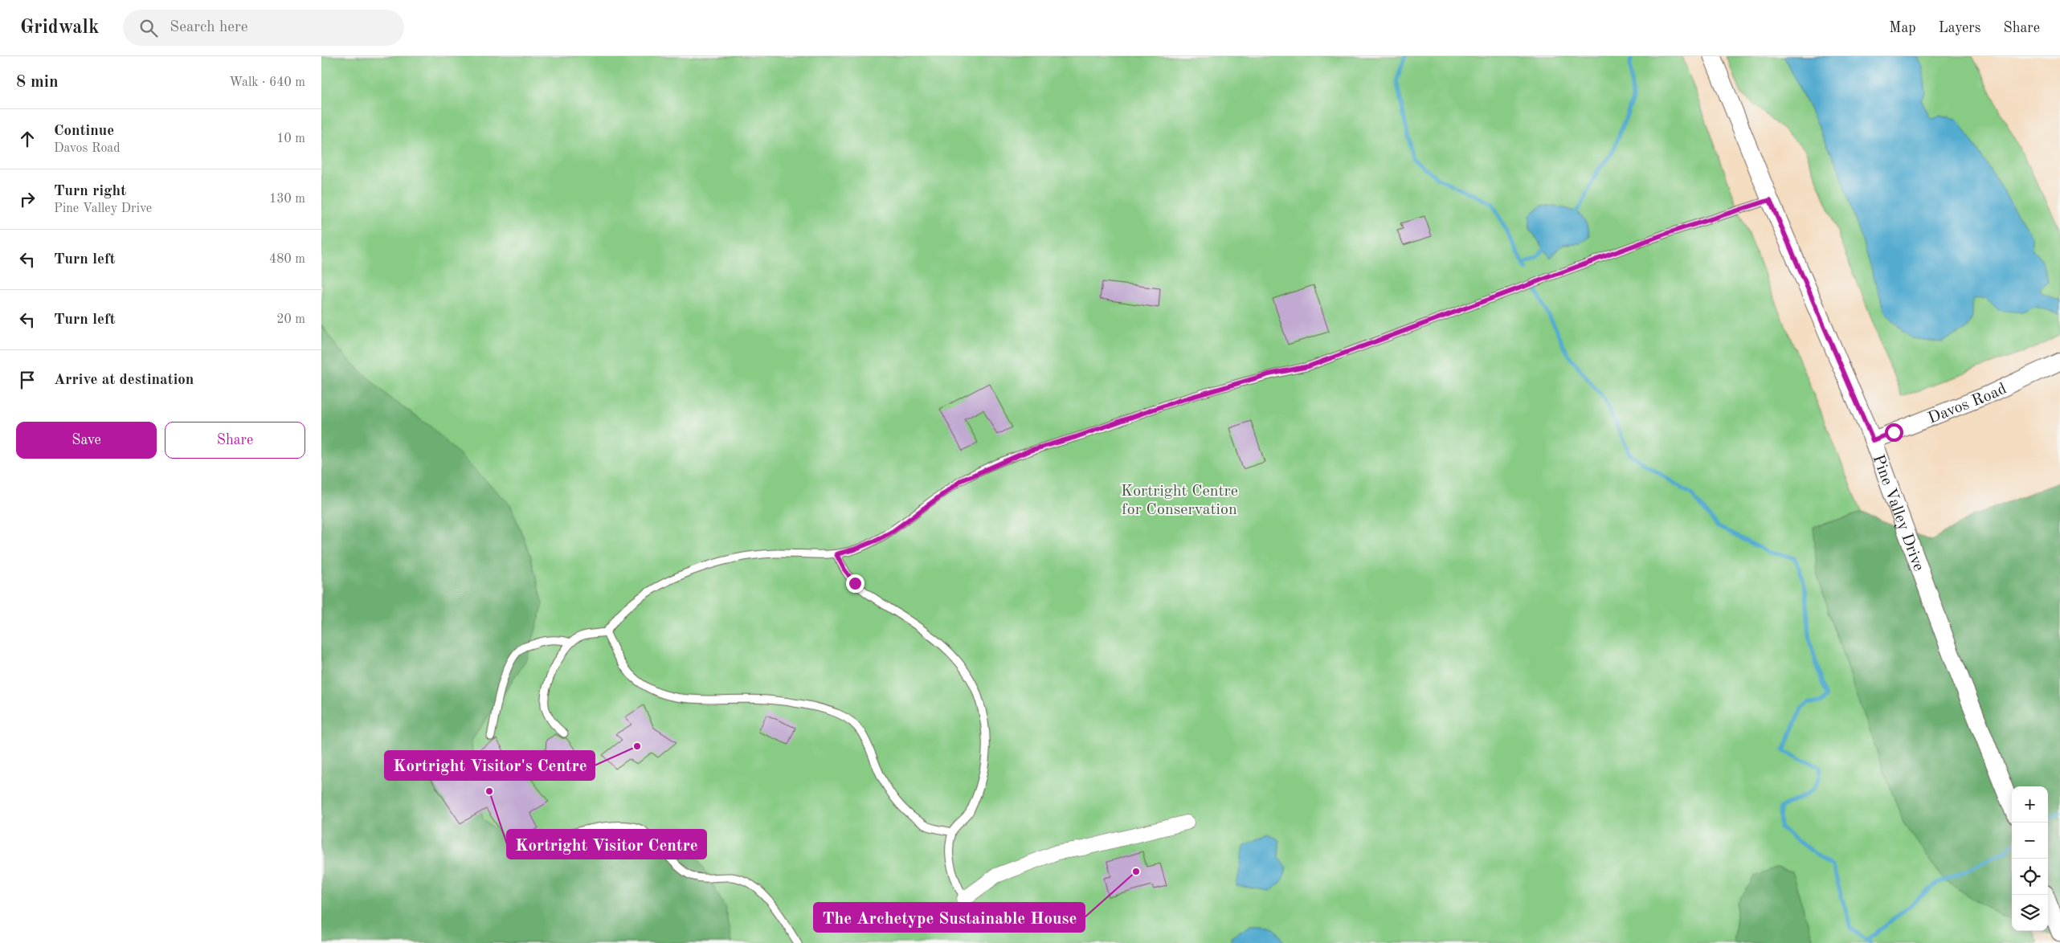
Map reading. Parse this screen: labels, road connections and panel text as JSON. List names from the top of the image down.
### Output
{
  "streets": {
    "street": ["Davos Road", "Pine Valley Drive"]
  },
  "crossings": [
    ["Davos Road", "Pine Valley Drive"]
  ],
  "parks": ["Kortright Centre for Conservation"],
  "places": ["Kortright Visitor's Centre", "Kortright Visitor Centre", "The Archetype Sustainable House"],
  "page": {
    "header": "Gridwalk",
    "search": "Search here",
    "nav": ["Map", "Layers", "Share"],
    "heading": ["8 min", "Walk · 640 m"],
    "list": [
      ["Continue", "Davos Road", "10 m"],
      ["Turn right", "Pine Valley Drive", "130 m"],
      ["Turn left", "480 m"],
      ["Turn left", "20 m"],
      "Arrive at destination"
    ],
    "buttons": ["Save", "Share"],
    "map_buttons": ["+", "−"]
  }
}
